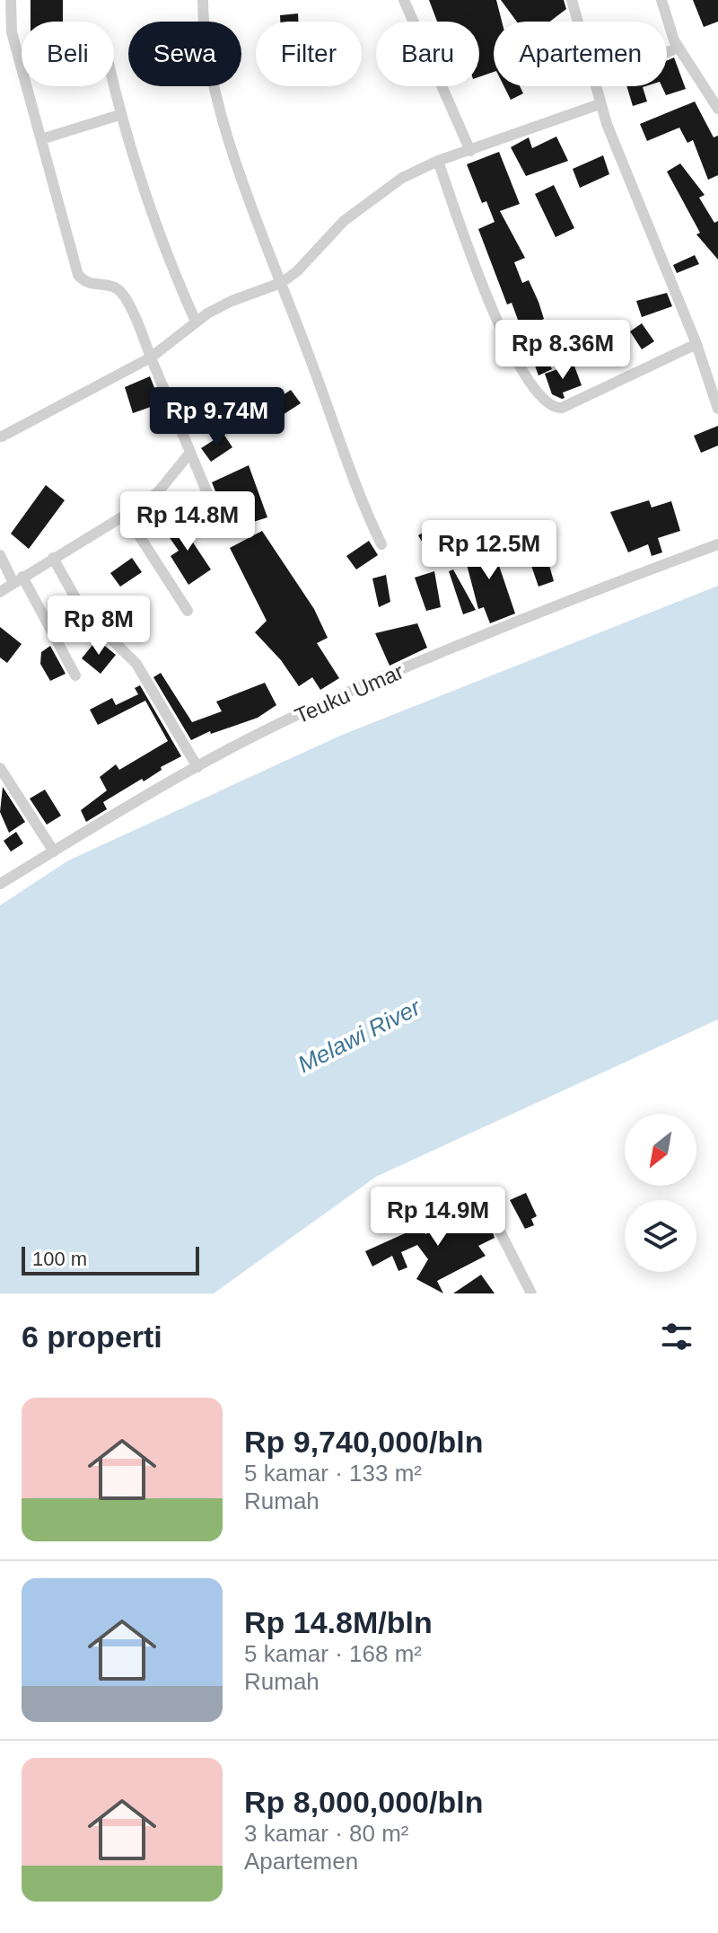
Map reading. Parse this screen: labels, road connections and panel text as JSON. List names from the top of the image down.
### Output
{
  "streets": {
    "street": ["Teuku Umar"]
  },
  "water": ["Melawi River"],
  "scale_bar": "100 m",
  "north": "bottom left",
  "page": {
    "chip": [
      "Beli",
      "Sewa",
      "Filter",
      "Baru",
      "Apartemen"
    ],
    "price": [
      "Rp 8.36M",
      "Rp 9.74M",
      "Rp 14.8M",
      "Rp 12.5M",
      "Rp 8M",
      "Rp 14.9M"
    ],
    "scale": "100 m",
    "heading": "6 properti",
    "list": [
      {
        "name": "Rp 9,740,000/bln",
        "note": "5 kamar · 133 m² · Rumah"
      },
      {
        "name": "Rp 14.8M/bln",
        "note": "5 kamar · 168 m² · Rumah"
      },
      {
        "name": "Rp 8,000,000/bln",
        "note": "3 kamar · 80 m² · Apartemen"
      }
    ]
  }
}
